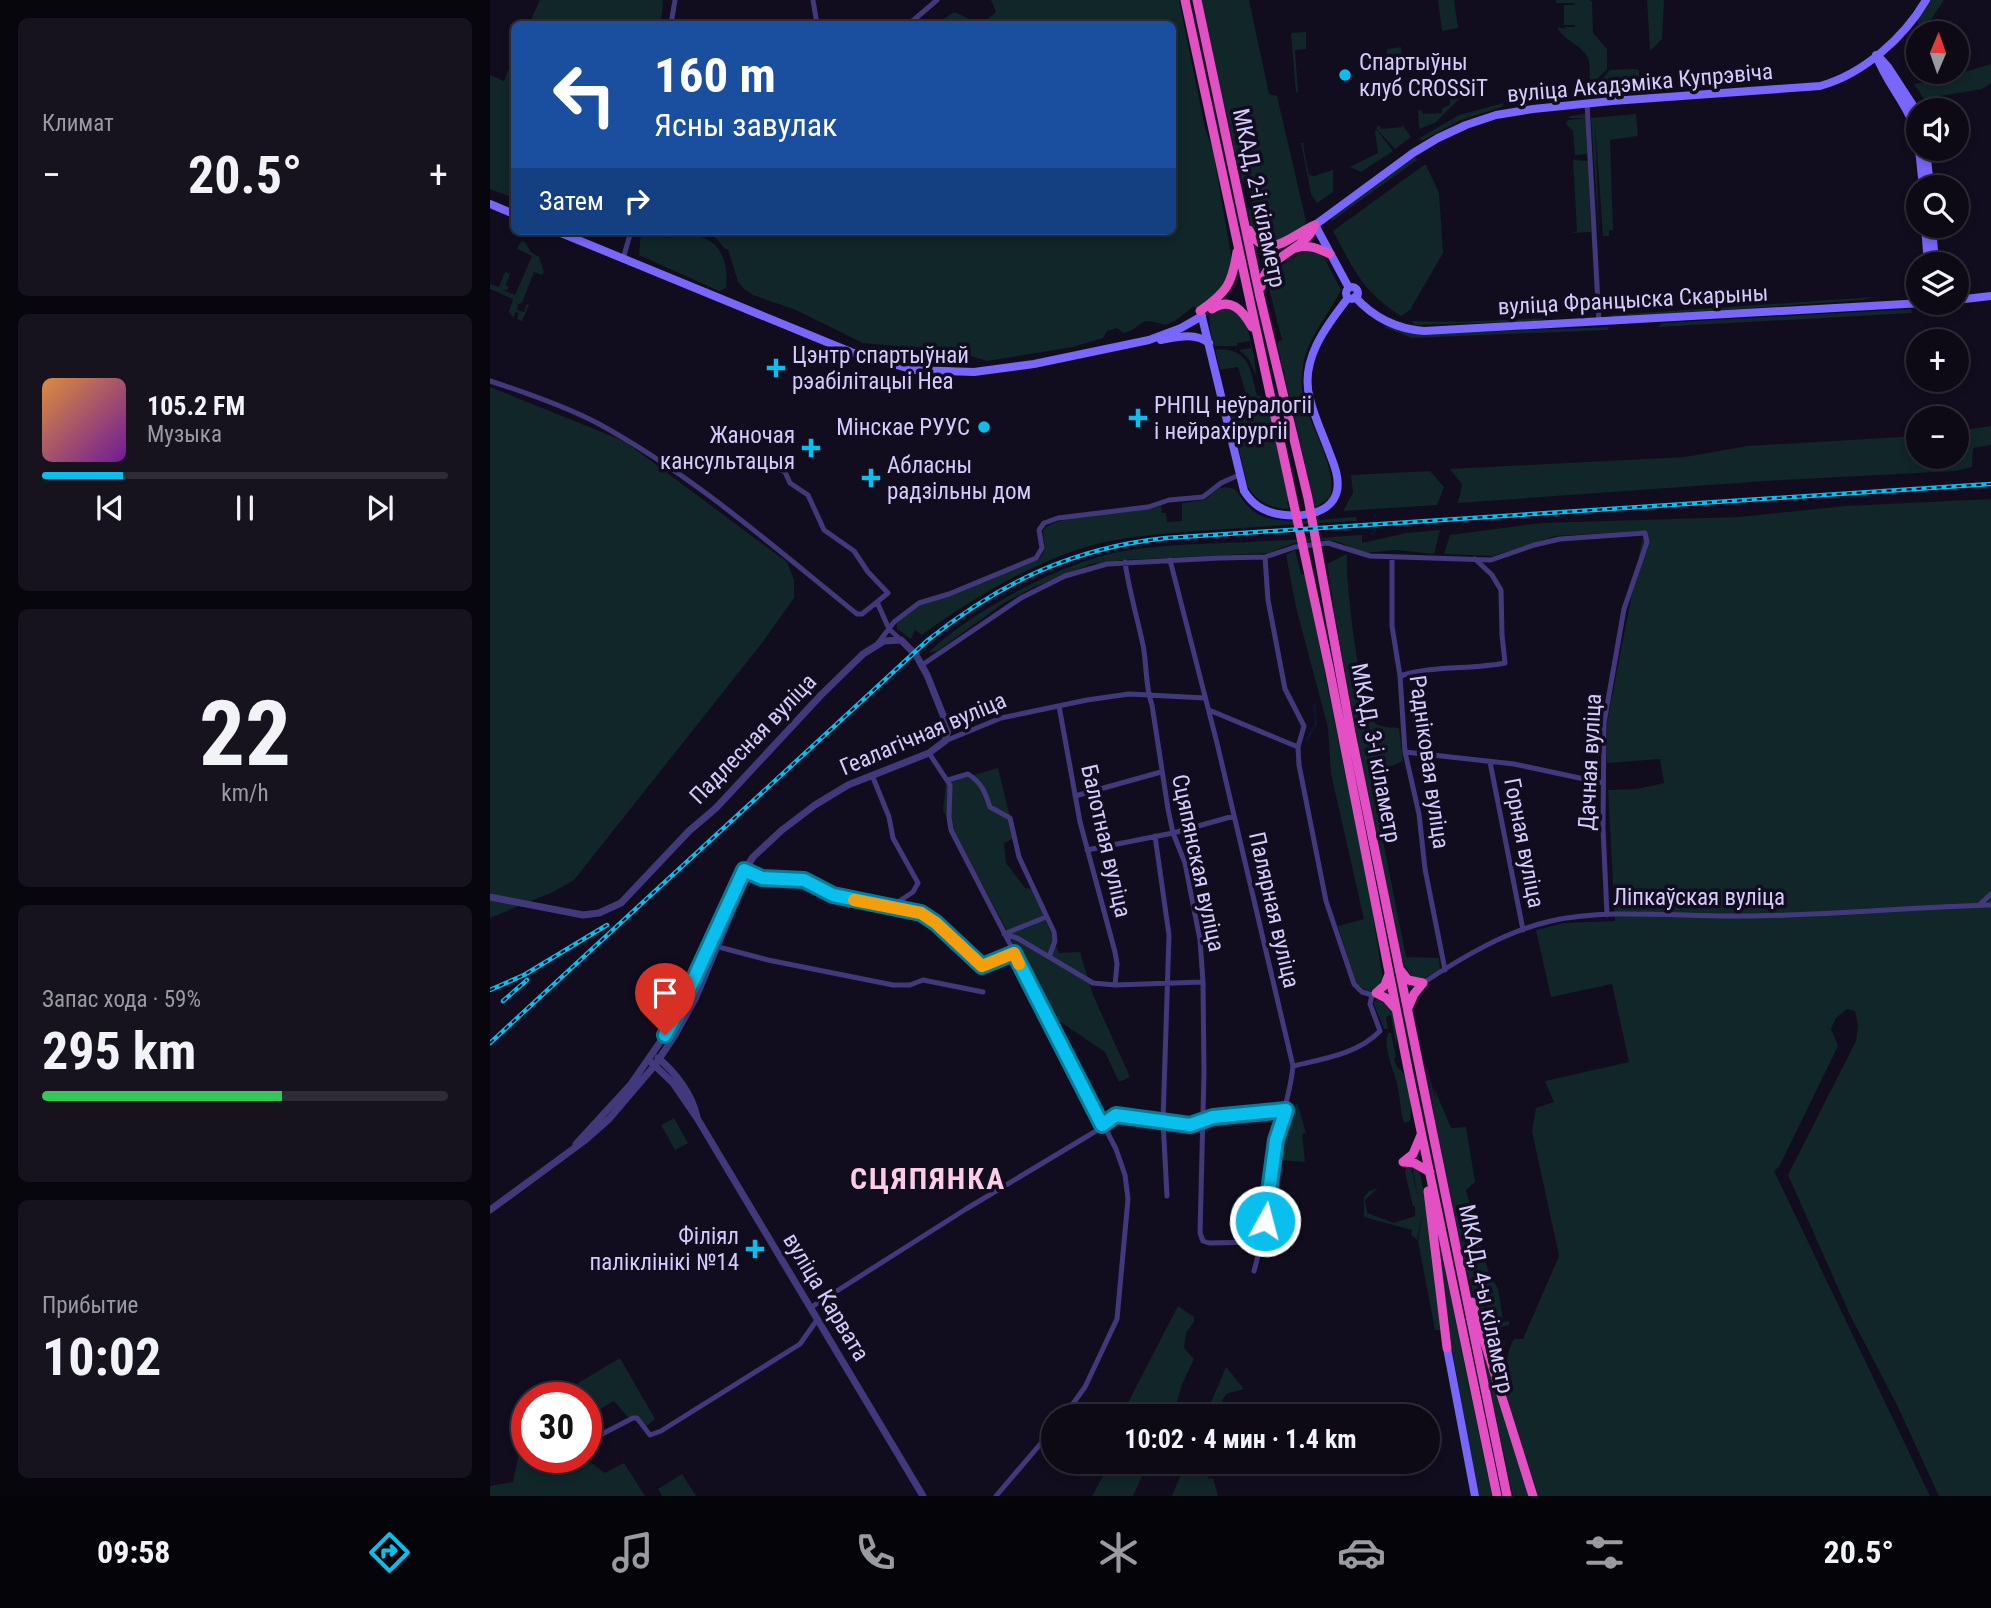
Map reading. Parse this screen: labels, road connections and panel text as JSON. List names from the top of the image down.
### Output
{
  "streets": {
    "highway": ["МКАД, 2-і кіламетр", "МКАД, 3-і кіламетр", "МКАД, 4-ы кіламетр"],
    "main road": ["вуліца Акадэміка Купрэвіча", "вуліца Францыска Скарыны"],
    "street": [
      "Геалагічная вуліца",
      "Падлесная вуліца",
      "Радніковая вуліца",
      "Дачная вуліца",
      "Балотная вуліца",
      "Горная вуліца",
      "Сцяпянская вуліца",
      "Ліпкаўская вуліца",
      "Палярная вуліца",
      "вуліца Карвата"
    ]
  },
  "crossings": [
    ["МКАД, 2-і кіламетр", "МКАД, 3-і кіламетр"],
    ["Геалагічная вуліца", "Балотная вуліца"],
    ["Геалагічная вуліца", "Сцяпянская вуліца"],
    ["Геалагічная вуліца", "Палярная вуліца"],
    ["Геалагічная вуліца", "вуліца Карвата"],
    ["МКАД, 3-і кіламетр", "МКАД, 4-ы кіламетр"],
    ["Радніковая вуліца", "Ліпкаўская вуліца"],
    ["Дачная вуліца", "Ліпкаўская вуліца"],
    ["Горная вуліца", "Ліпкаўская вуліца"],
    ["Сцяпянская вуліца", "Палярная вуліца"]
  ],
  "districts": ["СЦЯПЯНКА"],
  "places": {
    "other": ["Спартыўны клуб CROSSiT", "Мінскае РУУС"],
    "health": [
      "Цэнтр спартыўнай рэабілітацыі Неа",
      "РНПЦ неўралогіі і нейрахірургіі",
      "Жаночая кансультацыя",
      "Абласны радзільны дом",
      "Філіял паліклінікі №14"
    ]
  },
  "north": "top",
  "page": {
    "tile": [
      "Климат",
      ["22", "km/h"],
      ["Запас хода · 59%", "295 km"],
      ["Прибытие", "10:02"]
    ],
    "map_buttons": ["+", "−"],
    "turn": ["160 m", "Ясны завулак"],
    "heat": ["−", "20.5°", "+"],
    "then": "Затем",
    "song": ["105.2 FM", "Музыка"],
    "limit": "30",
    "trip": "10:02 · 4 мин · 1.4 km",
    "tabs": ["09:58", "20.5°"]
  }
}
